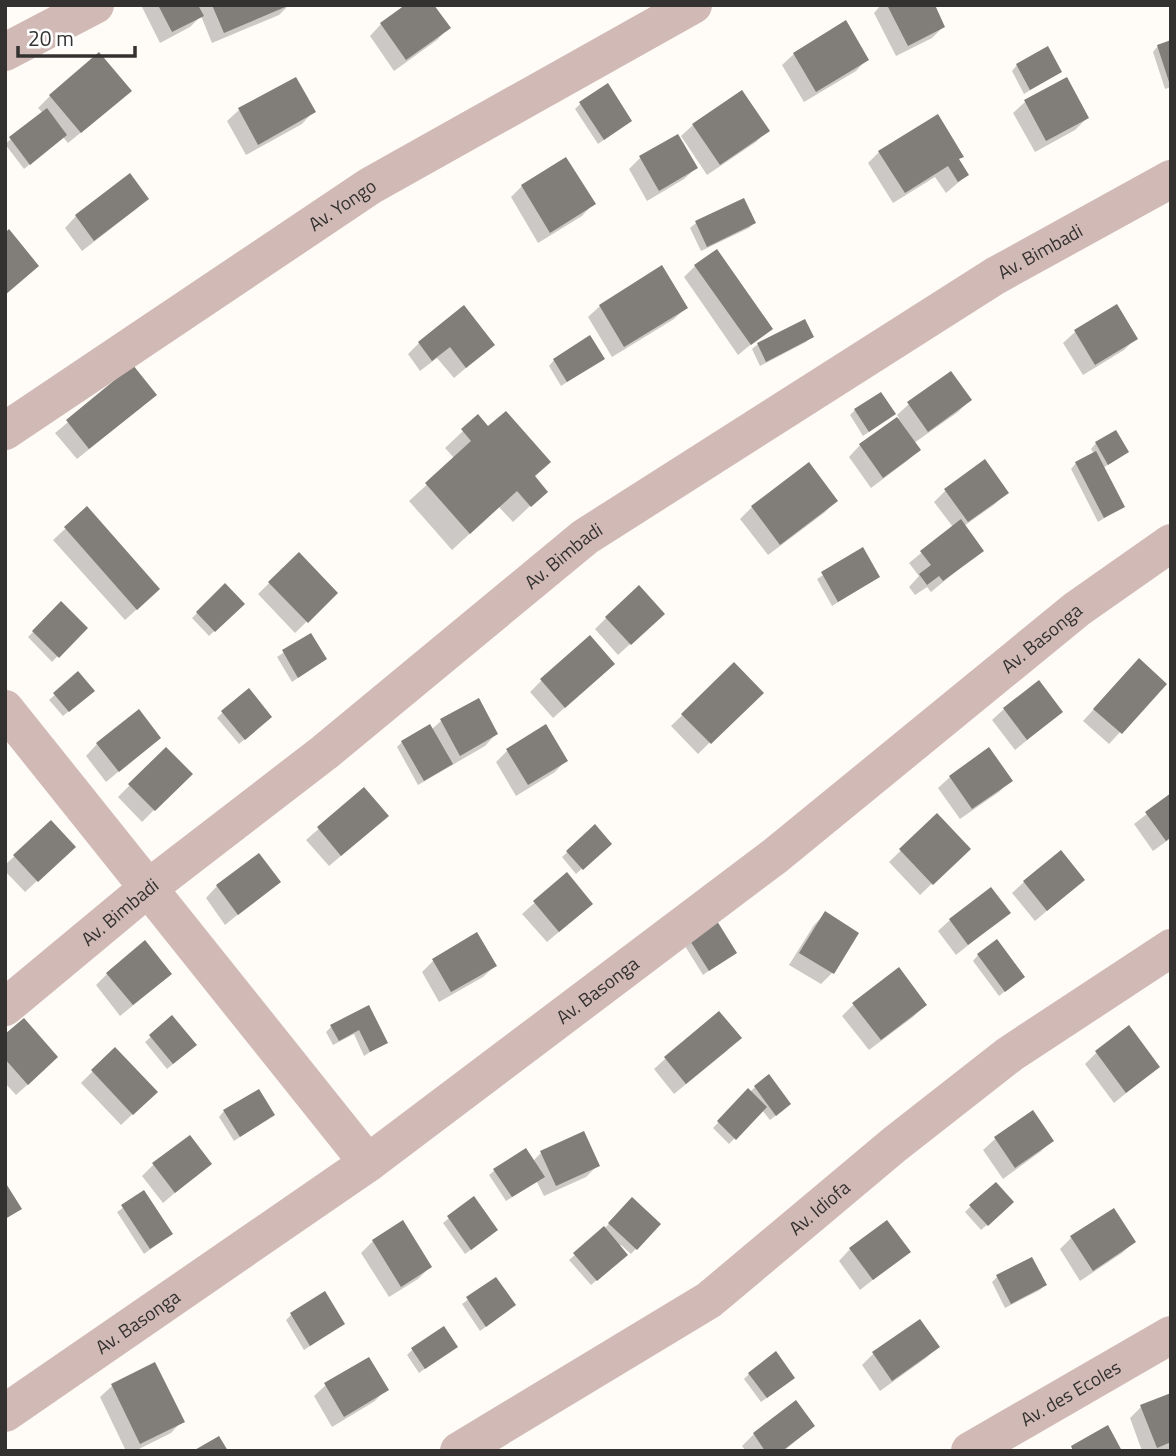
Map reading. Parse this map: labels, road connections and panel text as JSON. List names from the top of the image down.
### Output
{
  "streets": {
    "street": [
      "Av. Yongo",
      "Av. Bimbadi",
      "Av. Basonga",
      "Av. Idiofa",
      "Av. des Ecoles"
    ]
  },
  "scale_bar": "20 m"
}
